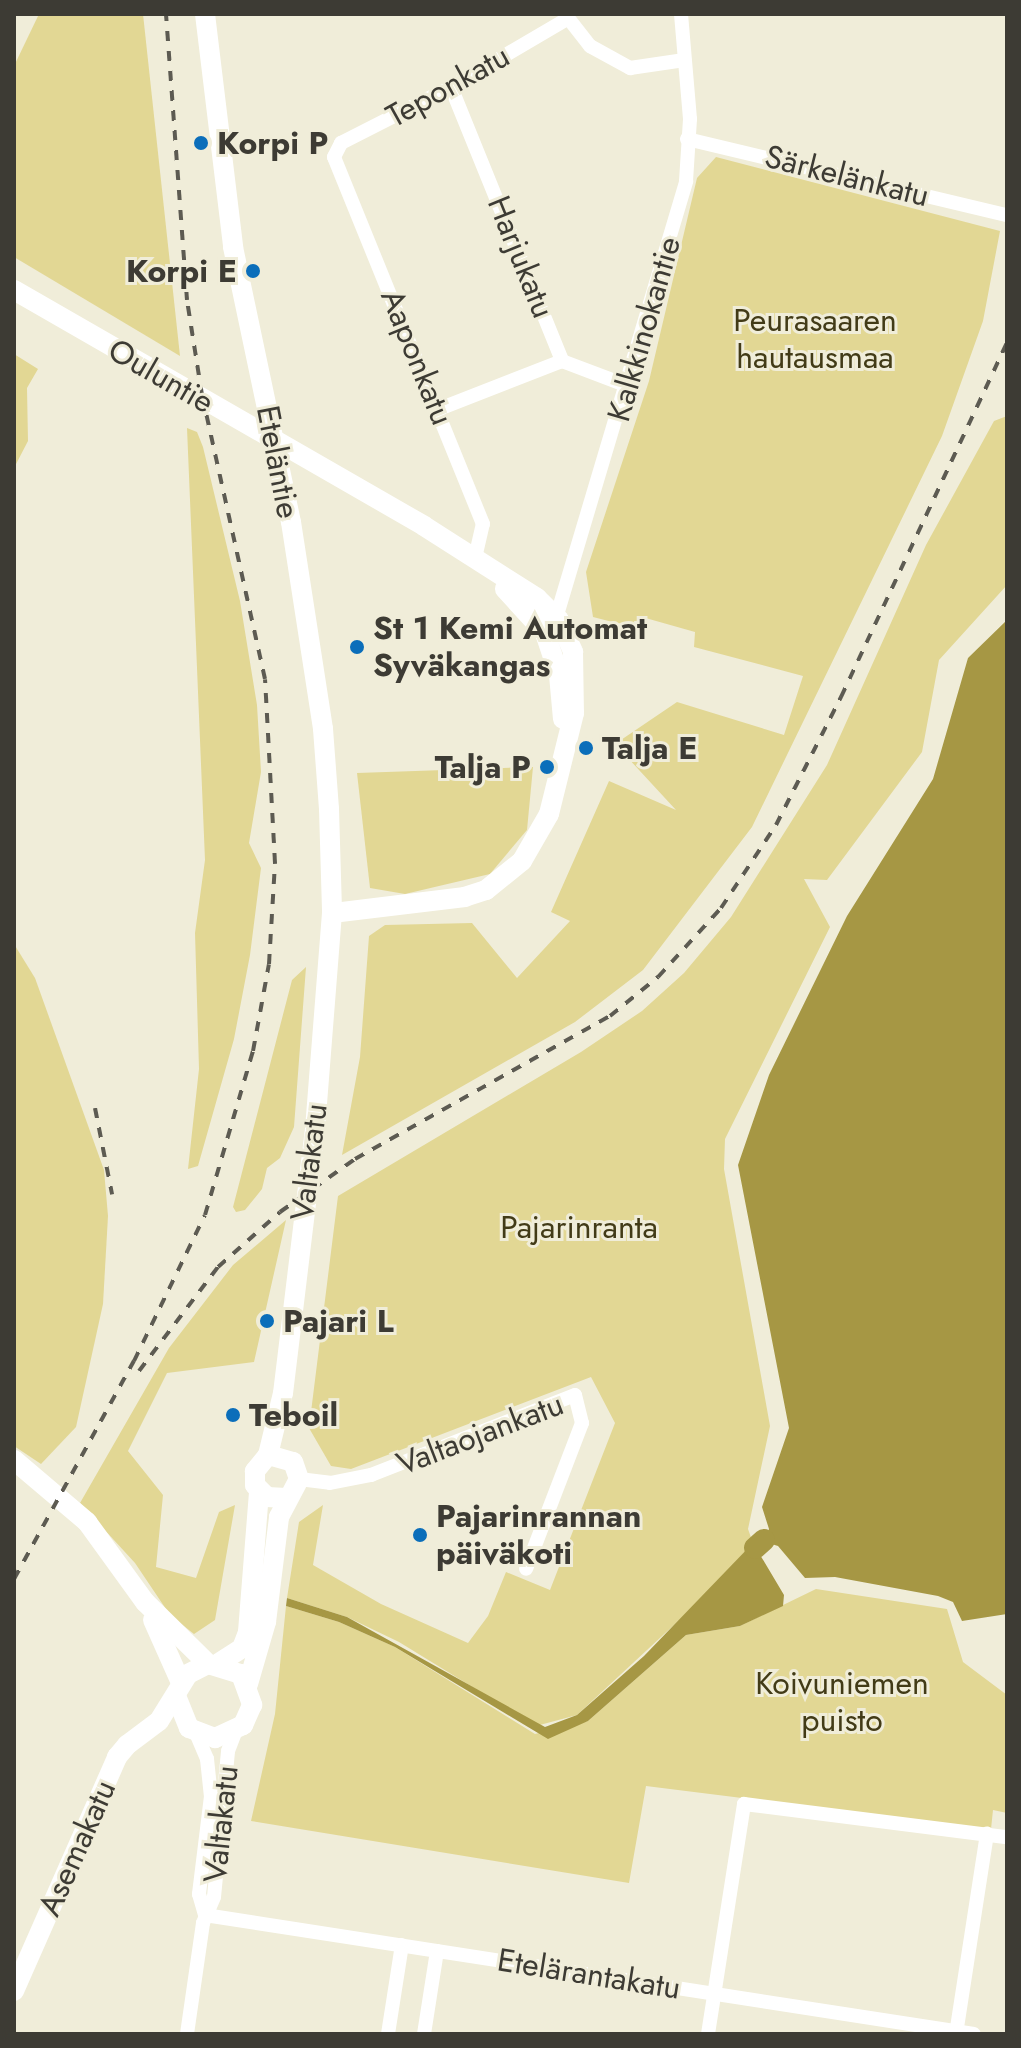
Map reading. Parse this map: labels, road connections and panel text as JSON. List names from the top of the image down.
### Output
{
  "streets": {
    "main road": [
      "Ouluntie",
      "Eteläntie",
      "Valtakatu",
      "Asemakatu"
    ],
    "street": [
      "Teponkatu",
      "Särkelänkatu",
      "Harjukatu",
      "Kalkkinokantie",
      "Aaponkatu",
      "Valtaojankatu",
      "Etelärantakatu"
    ]
  },
  "crossings": [
    ["Teponkatu", "Harjukatu"],
    ["Teponkatu", "Aaponkatu"],
    ["Särkelänkatu", "Kalkkinokantie"],
    ["Harjukatu", "Kalkkinokantie"],
    ["Kalkkinokantie", "Ouluntie"],
    ["Aaponkatu", "Ouluntie"],
    ["Ouluntie", "Eteläntie"],
    ["Ouluntie", "Valtakatu"],
    ["Eteläntie", "Valtakatu"],
    ["Valtakatu", "Valtaojankatu"],
    ["Valtakatu", "Asemakatu"],
    ["Valtakatu", "Etelärantakatu"]
  ],
  "parks": ["Peurasaaren hautausmaa", "Pajarinranta", "Koivuniemen puisto"],
  "places": [
    "Korpi P",
    "Korpi E",
    "St 1 Kemi Automat Syväkangas",
    "Talja E",
    "Talja P",
    "Pajari L",
    "Teboil",
    "Pajarinrannan päiväkoti"
  ]
}
